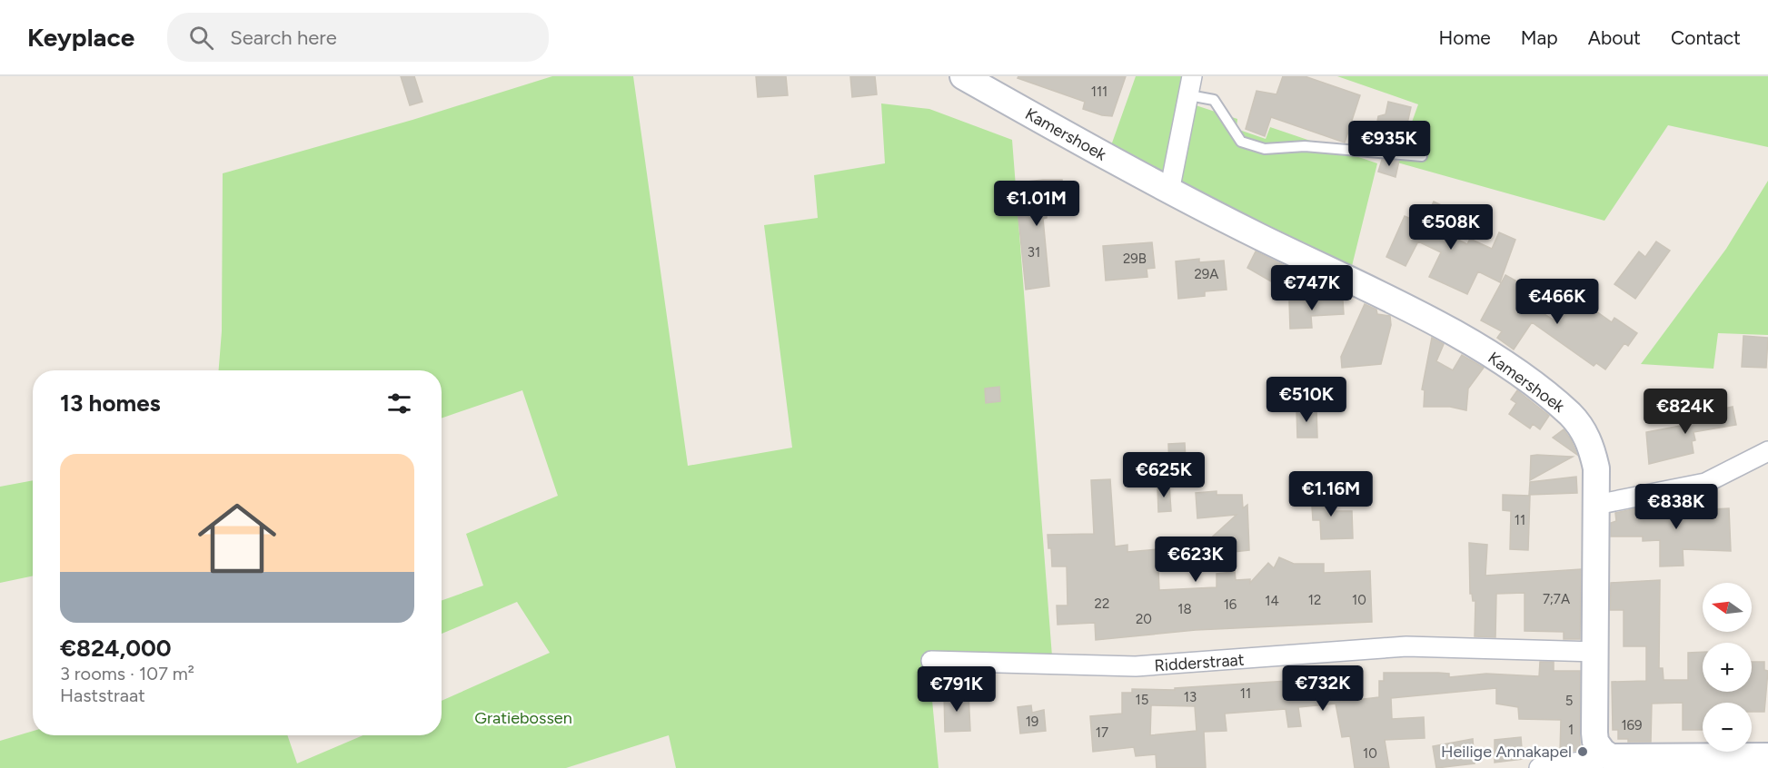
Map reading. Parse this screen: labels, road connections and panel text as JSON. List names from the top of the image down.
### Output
{
  "streets": {
    "street": ["Kamershoek", "Ridderstraat"]
  },
  "crossings": [
    ["Kamershoek", "Ridderstraat"]
  ],
  "parks": ["Gratiebossen"],
  "places": ["Heilige Annakapel"],
  "house_numbers": [
    "111",
    "31",
    "29B",
    "29A",
    "11",
    "7;7A",
    "12",
    "10",
    "14",
    "22",
    "16",
    "18",
    "20",
    "11",
    "13",
    "15",
    "5",
    "19",
    "169",
    "1",
    "17",
    "10"
  ],
  "north": "left",
  "page": {
    "header": "Keyplace",
    "search": "Search here",
    "nav": [
      "Home",
      "Map",
      "About",
      "Contact"
    ],
    "price": [
      "€935K",
      "€1.01M",
      "€508K",
      "€747K",
      "€466K",
      "€510K",
      "€824K",
      "€625K",
      "€1.16M",
      "€838K",
      "€623K",
      "€732K",
      "€791K"
    ],
    "heading": "13 homes",
    "list": [
      {
        "name": "€824,000",
        "note": "3 rooms · 107 m² · Haststraat"
      }
    ],
    "map_buttons": ["+", "−"]
  }
}
